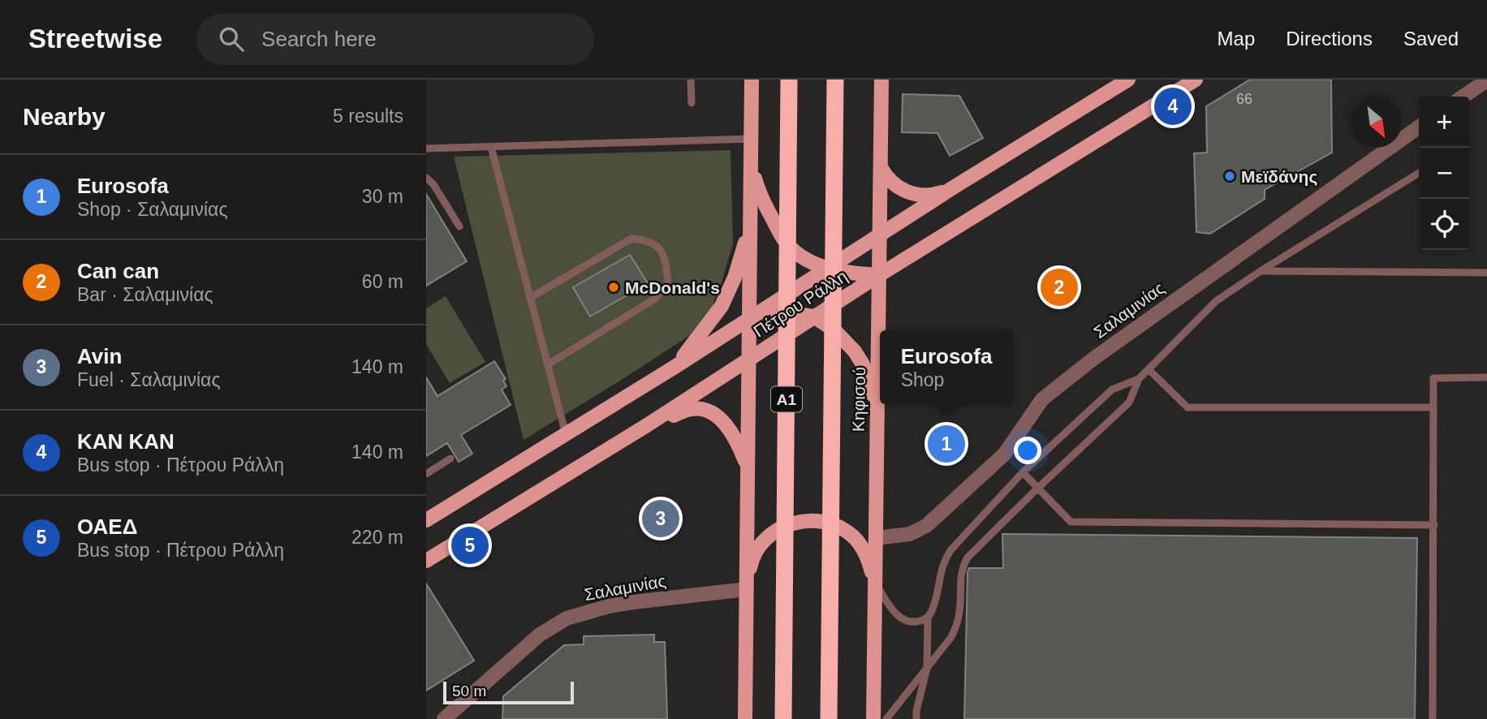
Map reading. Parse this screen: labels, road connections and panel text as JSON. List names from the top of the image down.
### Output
{
  "streets": {
    "highway": ["Α1"],
    "main road": ["Πέτρου Ράλλη", "Κηφισού"],
    "street": ["Σαλαμινίας"]
  },
  "crossings": [
    ["Πέτρου Ράλλη", "Κηφισού"],
    ["Σαλαμινίας", "Κηφισού"]
  ],
  "places": ["Μεϊδάνης", "McDonald's"],
  "house_numbers": ["66"],
  "scale_bar": "50 m",
  "north": "bottom right",
  "page": {
    "header": "Streetwise",
    "search": "Search here",
    "nav": ["Map", "Directions", "Saved"],
    "heading": ["Nearby", "5 results"],
    "pins": [
      "4",
      "2",
      "1",
      "3",
      "5"
    ],
    "map_buttons": ["+", "−"],
    "list": [
      {
        "mark": "1",
        "name": "Eurosofa",
        "note": "Shop · Σαλαμινίας",
        "value": "30 m"
      },
      {
        "mark": "2",
        "name": "Can can",
        "note": "Bar · Σαλαμινίας",
        "value": "60 m"
      },
      {
        "mark": "3",
        "name": "Avin",
        "note": "Fuel · Σαλαμινίας",
        "value": "140 m"
      },
      {
        "mark": "4",
        "name": "ΚΑΝ ΚΑΝ",
        "note": "Bus stop · Πέτρου Ράλλη",
        "value": "140 m"
      },
      {
        "mark": "5",
        "name": "ΟΑΕΔ",
        "note": "Bus stop · Πέτρου Ράλλη",
        "value": "220 m"
      }
    ],
    "popup": ["Eurosofa", "Shop"],
    "scale": "50 m"
  }
}
